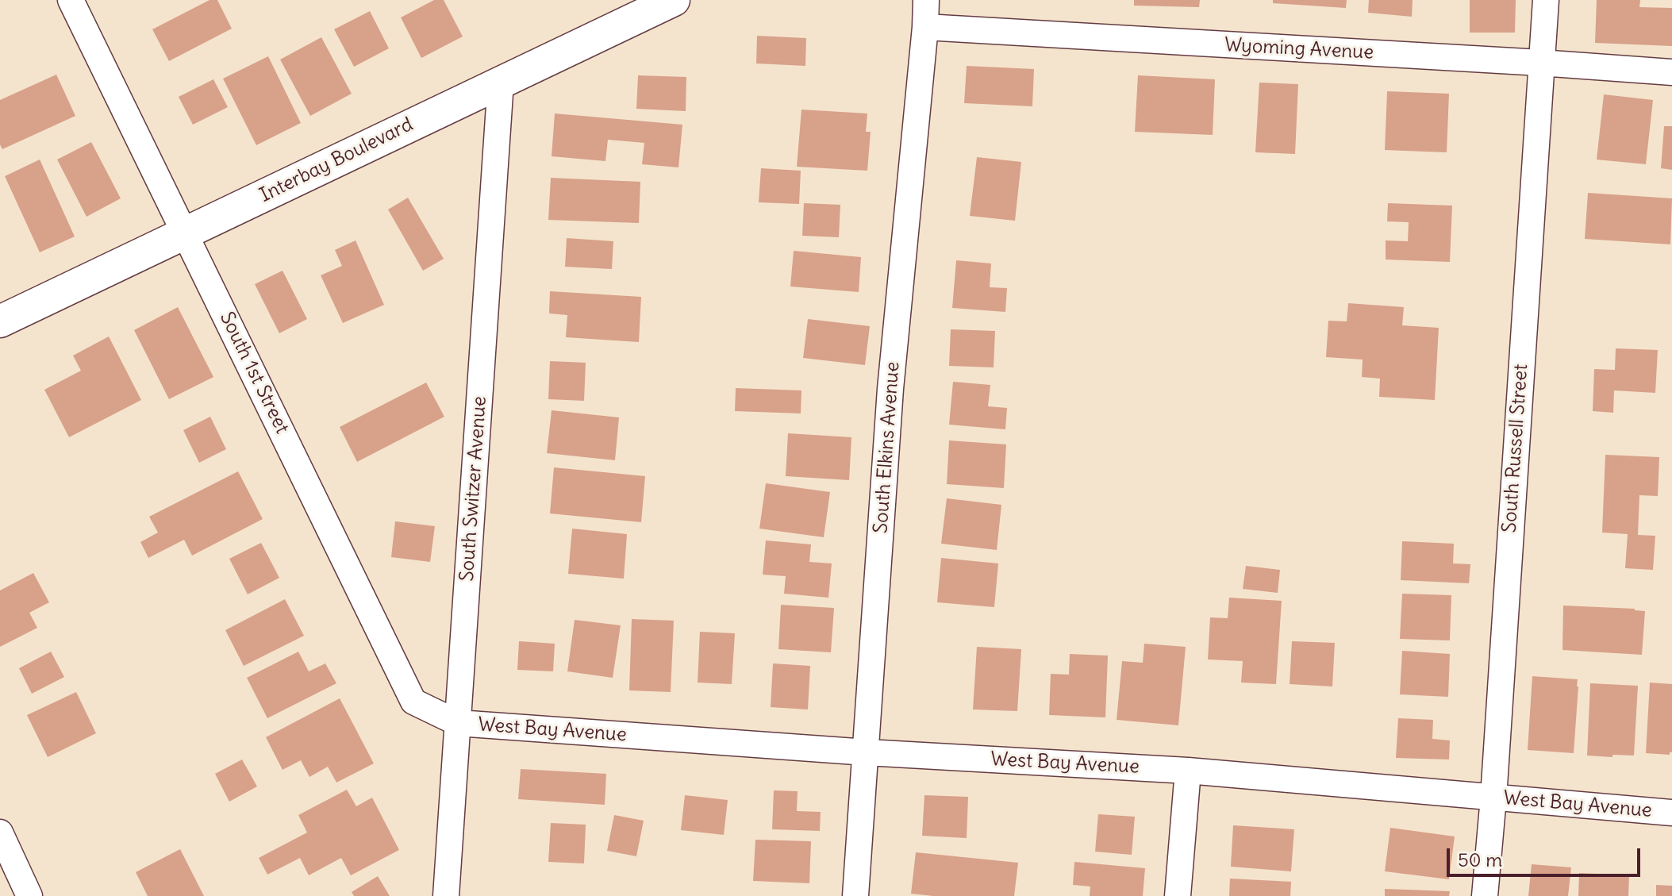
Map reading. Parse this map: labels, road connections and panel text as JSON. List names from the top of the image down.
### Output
{
  "streets": {
    "street": [
      "Wyoming Avenue",
      "Interbay Boulevard",
      "South 1st Street",
      "South Elkins Avenue",
      "South Russell Street",
      "South Switzer Avenue",
      "West Bay Avenue"
    ]
  },
  "crossings": [
    ["Wyoming Avenue", "South Elkins Avenue"],
    ["Wyoming Avenue", "South Russell Street"],
    ["Interbay Boulevard", "South 1st Street"],
    ["Interbay Boulevard", "South Switzer Avenue"],
    ["South 1st Street", "South Switzer Avenue"],
    ["South 1st Street", "West Bay Avenue"],
    ["South Elkins Avenue", "West Bay Avenue"],
    ["South Russell Street", "West Bay Avenue"],
    ["South Switzer Avenue", "West Bay Avenue"]
  ],
  "scale_bar": "50 m"
}
